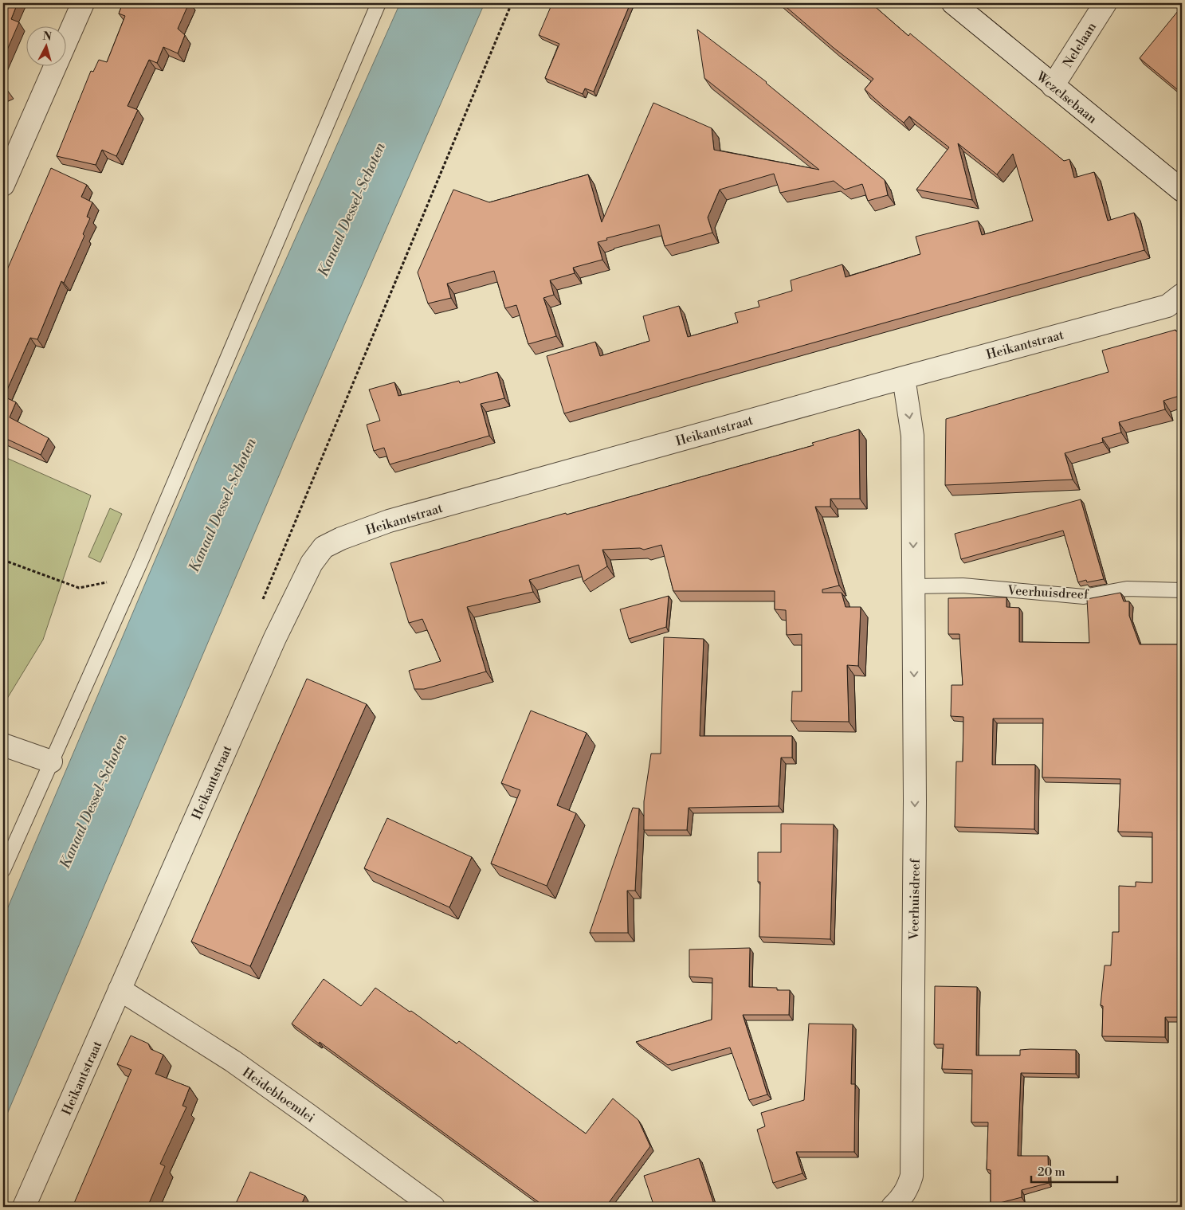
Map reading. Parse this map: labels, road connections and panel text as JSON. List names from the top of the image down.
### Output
{
  "streets": {
    "street": [
      "Nelelaan",
      "Wezelsebaan",
      "Heikantstraat",
      "Veerhuisdreef",
      "Heidebloemlei"
    ]
  },
  "crossings": [
    ["Nelelaan", "Wezelsebaan"],
    ["Heikantstraat", "Veerhuisdreef"],
    ["Heikantstraat", "Heidebloemlei"]
  ],
  "one_way": ["Veerhuisdreef"],
  "water": ["Kanaal Dessel-Schoten"],
  "scale_bar": "20 m",
  "north": "top"
}
